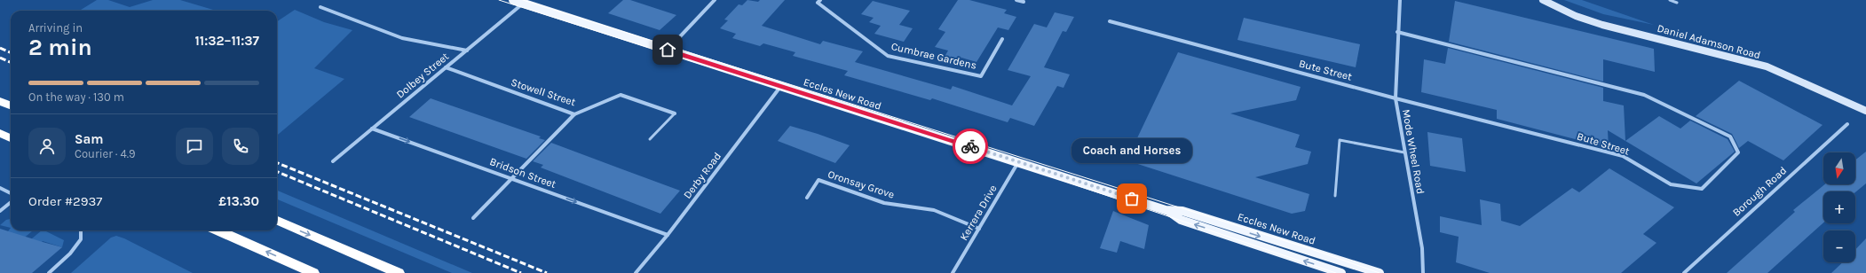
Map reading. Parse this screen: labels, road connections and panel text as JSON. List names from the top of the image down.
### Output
{
  "streets": {
    "main road": ["Eccles New Road"],
    "street": [
      "Daniel Adamson Road",
      "Cumbrae Gardens",
      "Bute Street",
      "Dolbey Street",
      "Stowell Street",
      "Mode Wheel Road",
      "Bridson Street",
      "Derby Road",
      "Oronsay Grove",
      "Borough Road",
      "Kerrera Drive"
    ]
  },
  "crossings": [
    ["Bute Street", "Mode Wheel Road"],
    ["Dolbey Street", "Stowell Street"],
    ["Dolbey Street", "Eccles New Road"],
    ["Dolbey Street", "Bridson Street"],
    ["Eccles New Road", "Derby Road"],
    ["Eccles New Road", "Kerrera Drive"],
    ["Bridson Street", "Derby Road"],
    ["Oronsay Grove", "Kerrera Drive"]
  ],
  "one_way": ["Bridson Street"],
  "places": ["Coach and Horses"],
  "north": "bottom",
  "page": {
    "heading": ["2 min", "Arriving in", "11:32–11:37"],
    "panel": [
      "Sam",
      "Courier · 4.9",
      "Order #2937",
      "£13.30"
    ],
    "bar": "On the way · 130 m",
    "bubble": "Coach and Horses",
    "map_buttons": ["+", "−"]
  }
}
